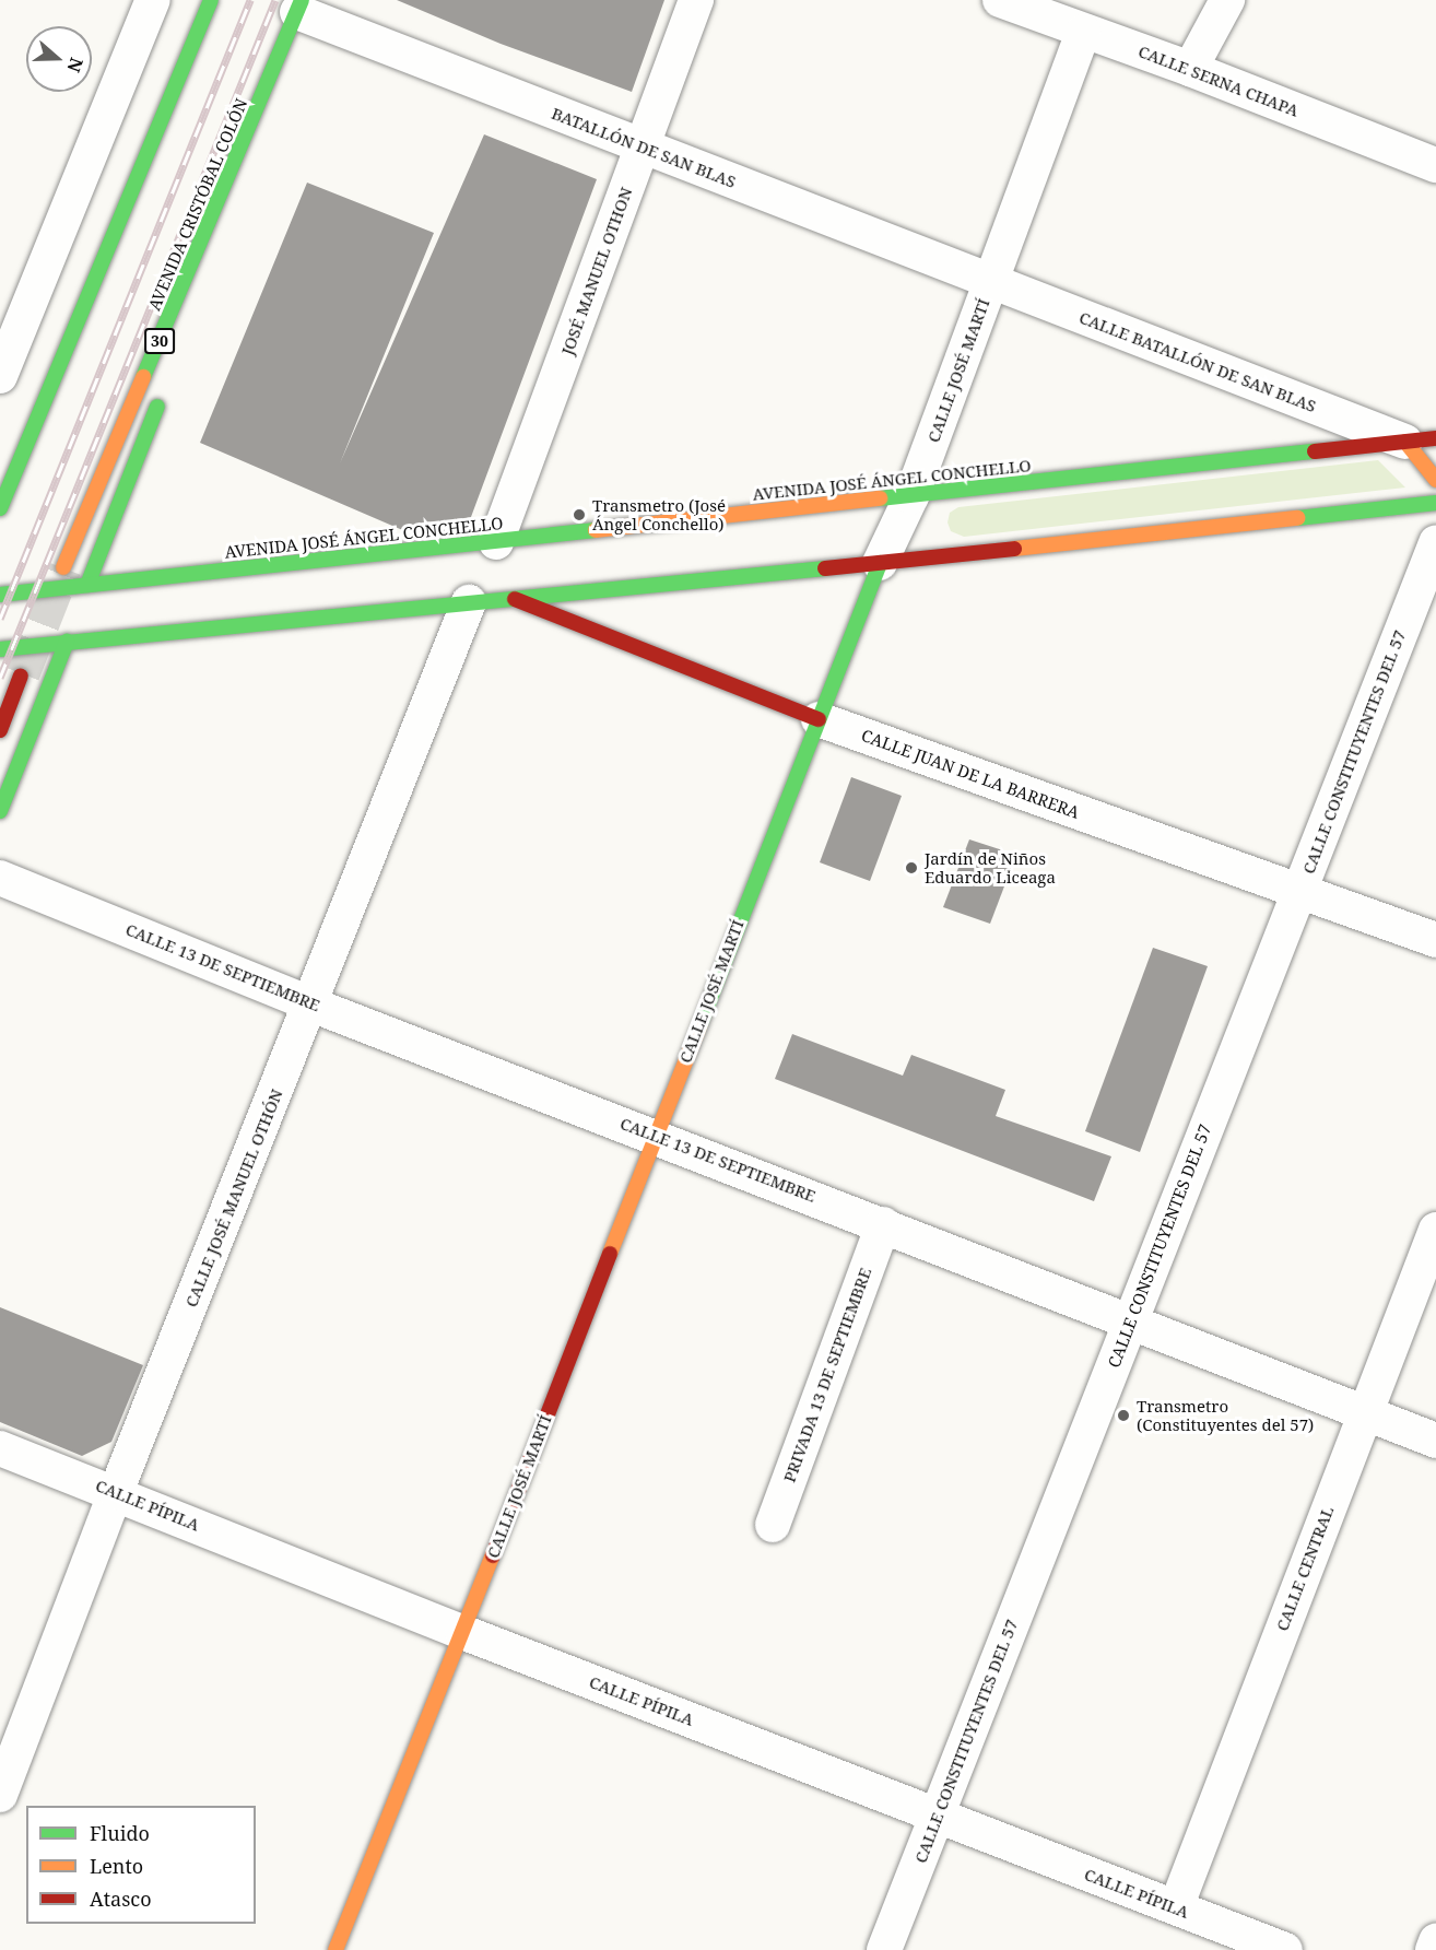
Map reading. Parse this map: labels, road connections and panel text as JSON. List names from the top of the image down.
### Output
{
  "streets": {
    "main road": [
      "AVENIDA CRISTÓBAL COLÓN",
      "30",
      "CALLE JOSÉ MARTÍ",
      "AVENIDA JOSÉ ÁNGEL CONCHELLO",
      "CALLE JUAN DE LA BARRERA"
    ],
    "street": [
      "CALLE SERNA CHAPA",
      "BATALLÓN DE SAN BLAS",
      "JOSÉ MANUEL OTHON",
      "CALLE BATALLÓN DE SAN BLAS",
      "CALLE CONSTITUYENTES DEL 57",
      "CALLE 13 DE SEPTIEMBRE",
      "CALLE JOSÉ MANUEL OTHÓN",
      "PRIVADA 13 DE SEPTIEMBRE",
      "CALLE PÍPILA",
      "CALLE CENTRAL"
    ]
  },
  "crossings": [
    ["CALLE SERNA CHAPA", "CALLE JOSÉ MARTÍ"],
    ["BATALLÓN DE SAN BLAS", "AVENIDA CRISTÓBAL COLÓN"],
    ["BATALLÓN DE SAN BLAS", "JOSÉ MANUEL OTHON"],
    ["BATALLÓN DE SAN BLAS", "CALLE BATALLÓN DE SAN BLAS"],
    ["BATALLÓN DE SAN BLAS", "CALLE JOSÉ MARTÍ"],
    ["JOSÉ MANUEL OTHON", "AVENIDA JOSÉ ÁNGEL CONCHELLO"],
    ["CALLE BATALLÓN DE SAN BLAS", "CALLE JOSÉ MARTÍ"],
    ["CALLE BATALLÓN DE SAN BLAS", "AVENIDA JOSÉ ÁNGEL CONCHELLO"],
    ["CALLE JOSÉ MARTÍ", "AVENIDA JOSÉ ÁNGEL CONCHELLO"],
    ["CALLE JOSÉ MARTÍ", "CALLE JUAN DE LA BARRERA"],
    ["CALLE JOSÉ MARTÍ", "CALLE 13 DE SEPTIEMBRE"],
    ["CALLE JOSÉ MARTÍ", "CALLE PÍPILA"],
    ["CALLE CONSTITUYENTES DEL 57", "CALLE JUAN DE LA BARRERA"],
    ["CALLE CONSTITUYENTES DEL 57", "CALLE 13 DE SEPTIEMBRE"],
    ["CALLE CONSTITUYENTES DEL 57", "CALLE PÍPILA"],
    ["CALLE 13 DE SEPTIEMBRE", "CALLE JOSÉ MANUEL OTHÓN"],
    ["CALLE 13 DE SEPTIEMBRE", "PRIVADA 13 DE SEPTIEMBRE"],
    ["CALLE 13 DE SEPTIEMBRE", "CALLE CENTRAL"],
    ["CALLE JOSÉ MANUEL OTHÓN", "CALLE PÍPILA"],
    ["CALLE PÍPILA", "CALLE CENTRAL"]
  ],
  "places": ["Transmetro (José Ángel Conchello)", "Jardín de Niños Eduardo Liceaga", "Transmetro (Constituyentes del 57)"],
  "legend": ["Fluido", "Lento", "Atasco"],
  "north": "right"
}
